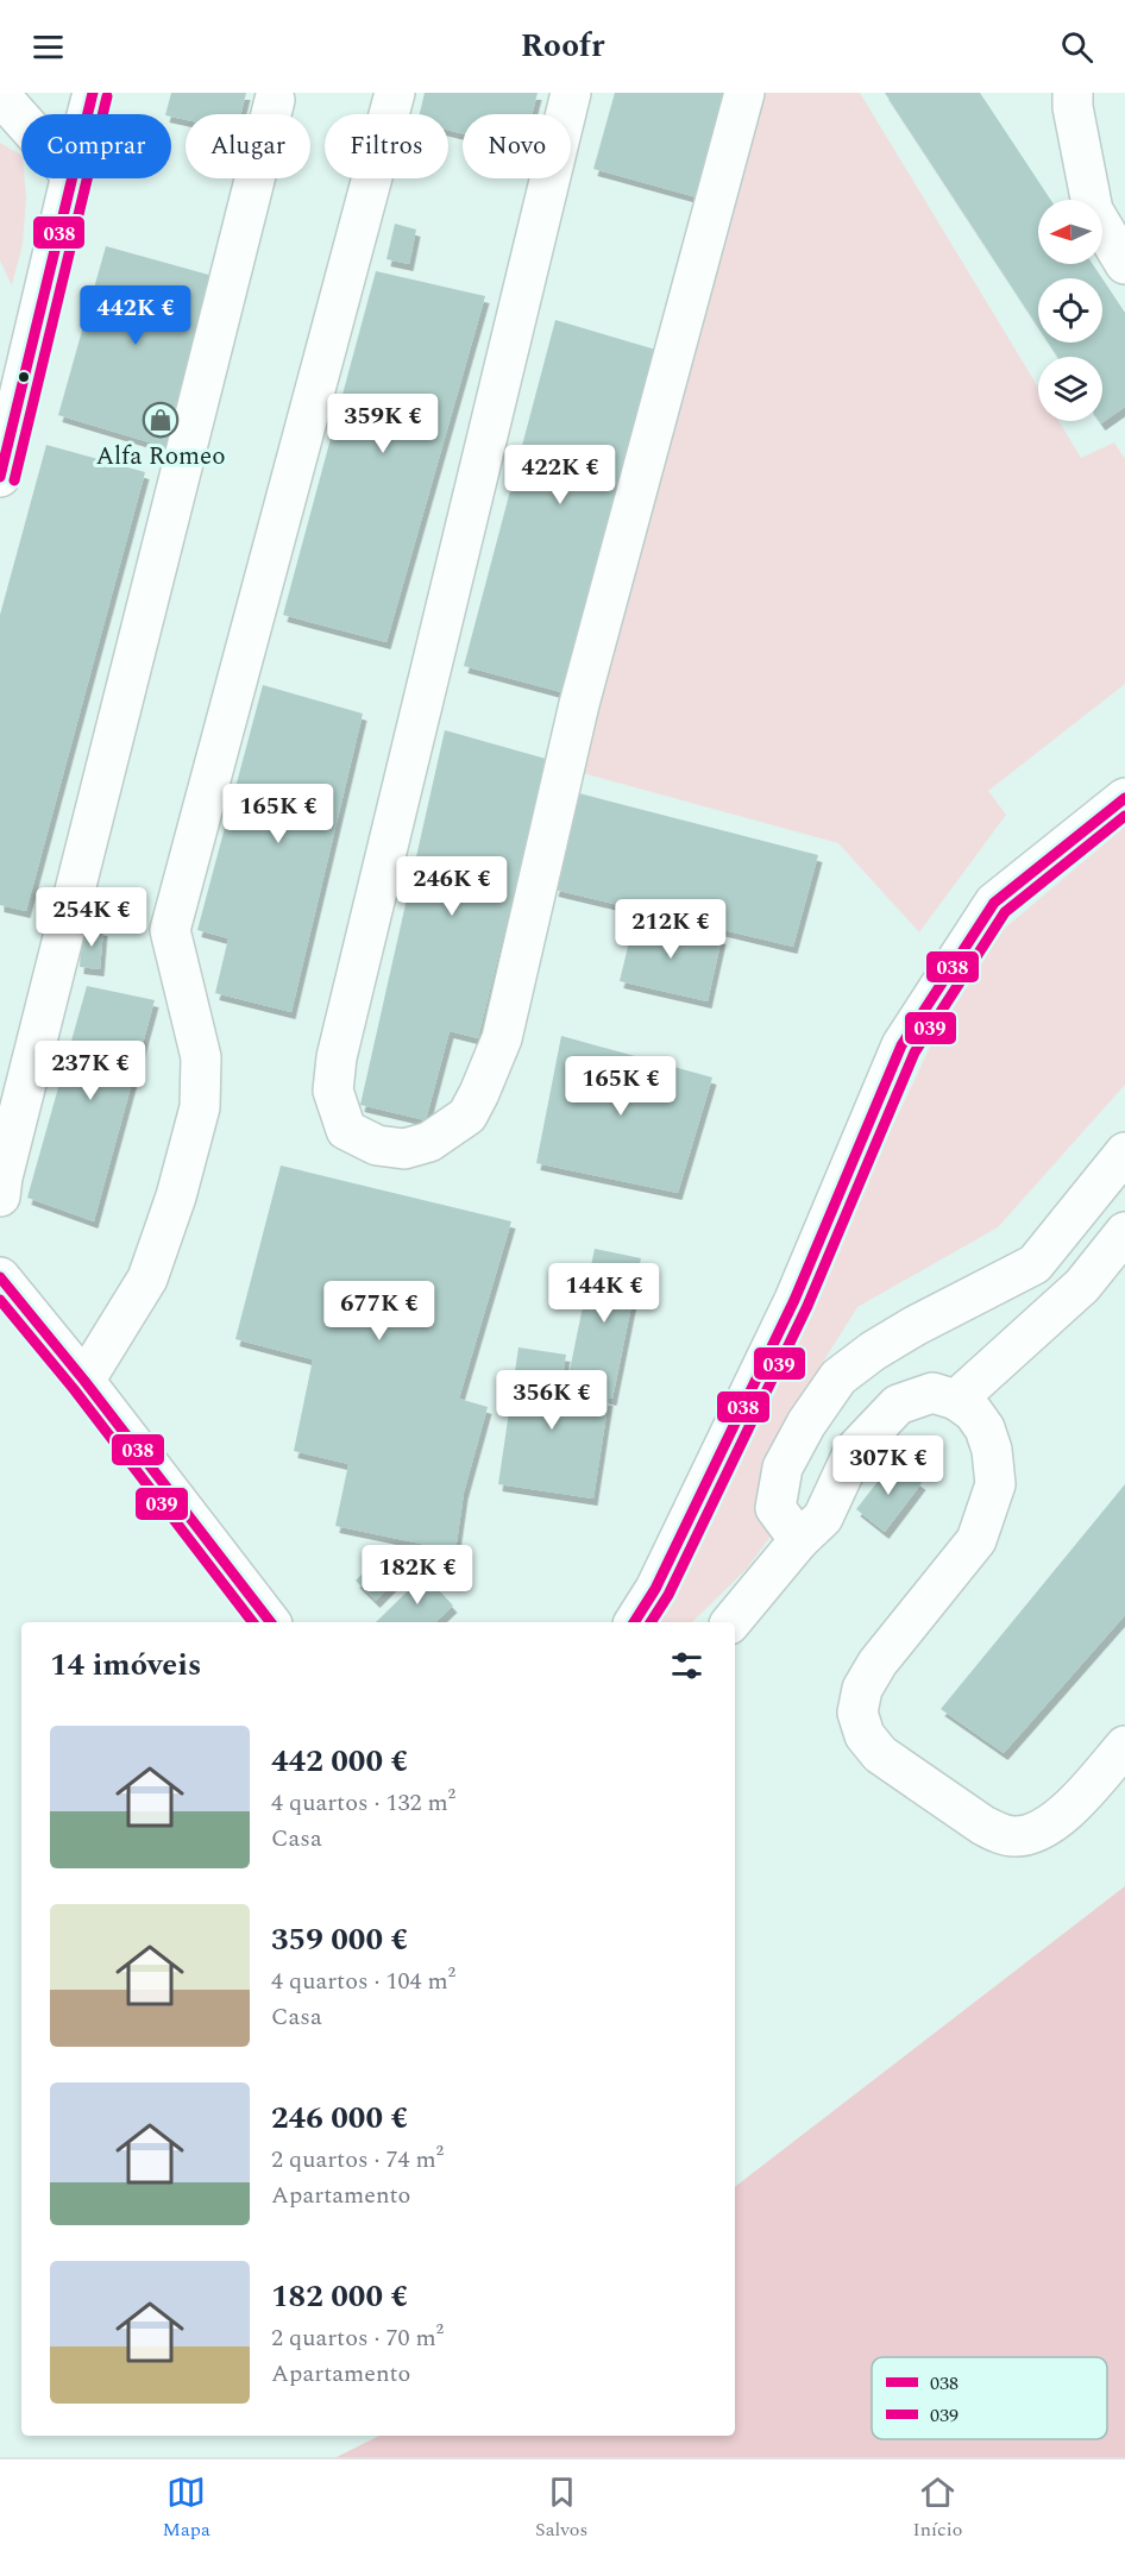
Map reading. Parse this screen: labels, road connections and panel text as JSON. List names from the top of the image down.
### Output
{
  "places": {
    "shop": ["Alfa Romeo"]
  },
  "lines": ["transit line 038", "transit line 039"],
  "legend": ["038", "039"],
  "north": "left",
  "page": {
    "header": "Roofr",
    "chip": [
      "Comprar",
      "Alugar",
      "Filtros",
      "Novo"
    ],
    "price": [
      "442K €",
      "359K €",
      "422K €",
      "165K €",
      "246K €",
      "254K €",
      "212K €",
      "237K €",
      "165K €",
      "144K €",
      "677K €",
      "356K €",
      "307K €",
      "182K €"
    ],
    "heading": "14 imóveis",
    "list": [
      {
        "name": "442 000 €",
        "note": "4 quartos · 132 m² · Casa"
      },
      {
        "name": "359 000 €",
        "note": "4 quartos · 104 m² · Casa"
      },
      {
        "name": "246 000 €",
        "note": "2 quartos · 74 m² · Apartamento"
      },
      {
        "name": "182 000 €",
        "note": "2 quartos · 70 m² · Apartamento"
      }
    ],
    "tabs": ["Mapa", "Salvos", "Início"]
  }
}
